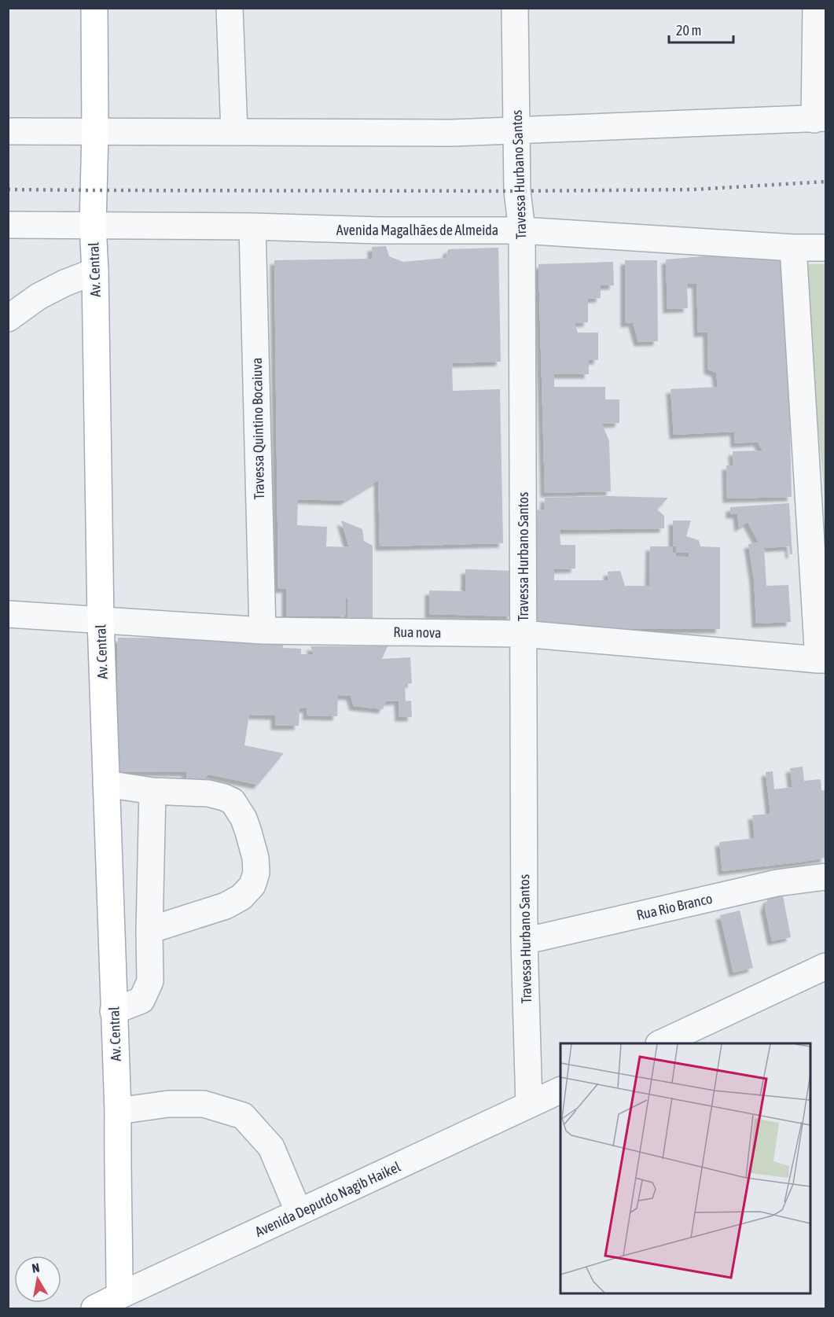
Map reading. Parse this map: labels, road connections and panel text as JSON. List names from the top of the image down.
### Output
{
  "streets": {
    "main road": ["Av. Central", "Avenida Deputdo Nagib Haikel"],
    "street": [
      "Travessa Hurbano Santos",
      "Avenida Magalhães de Almeida",
      "Travessa Quintino Bocaiuva",
      "Rua nova",
      "Rua Rio Branco"
    ]
  },
  "crossings": [
    ["Travessa Hurbano Santos", "Avenida Magalhães de Almeida"],
    ["Travessa Hurbano Santos", "Rua nova"],
    ["Travessa Hurbano Santos", "Rua Rio Branco"],
    ["Travessa Hurbano Santos", "Avenida Deputdo Nagib Haikel"],
    ["Avenida Magalhães de Almeida", "Av. Central"],
    ["Avenida Magalhães de Almeida", "Travessa Quintino Bocaiuva"],
    ["Av. Central", "Rua nova"],
    ["Av. Central", "Avenida Deputdo Nagib Haikel"],
    ["Travessa Quintino Bocaiuva", "Rua nova"]
  ],
  "scale_bar": "20 m",
  "north": "top"
}
